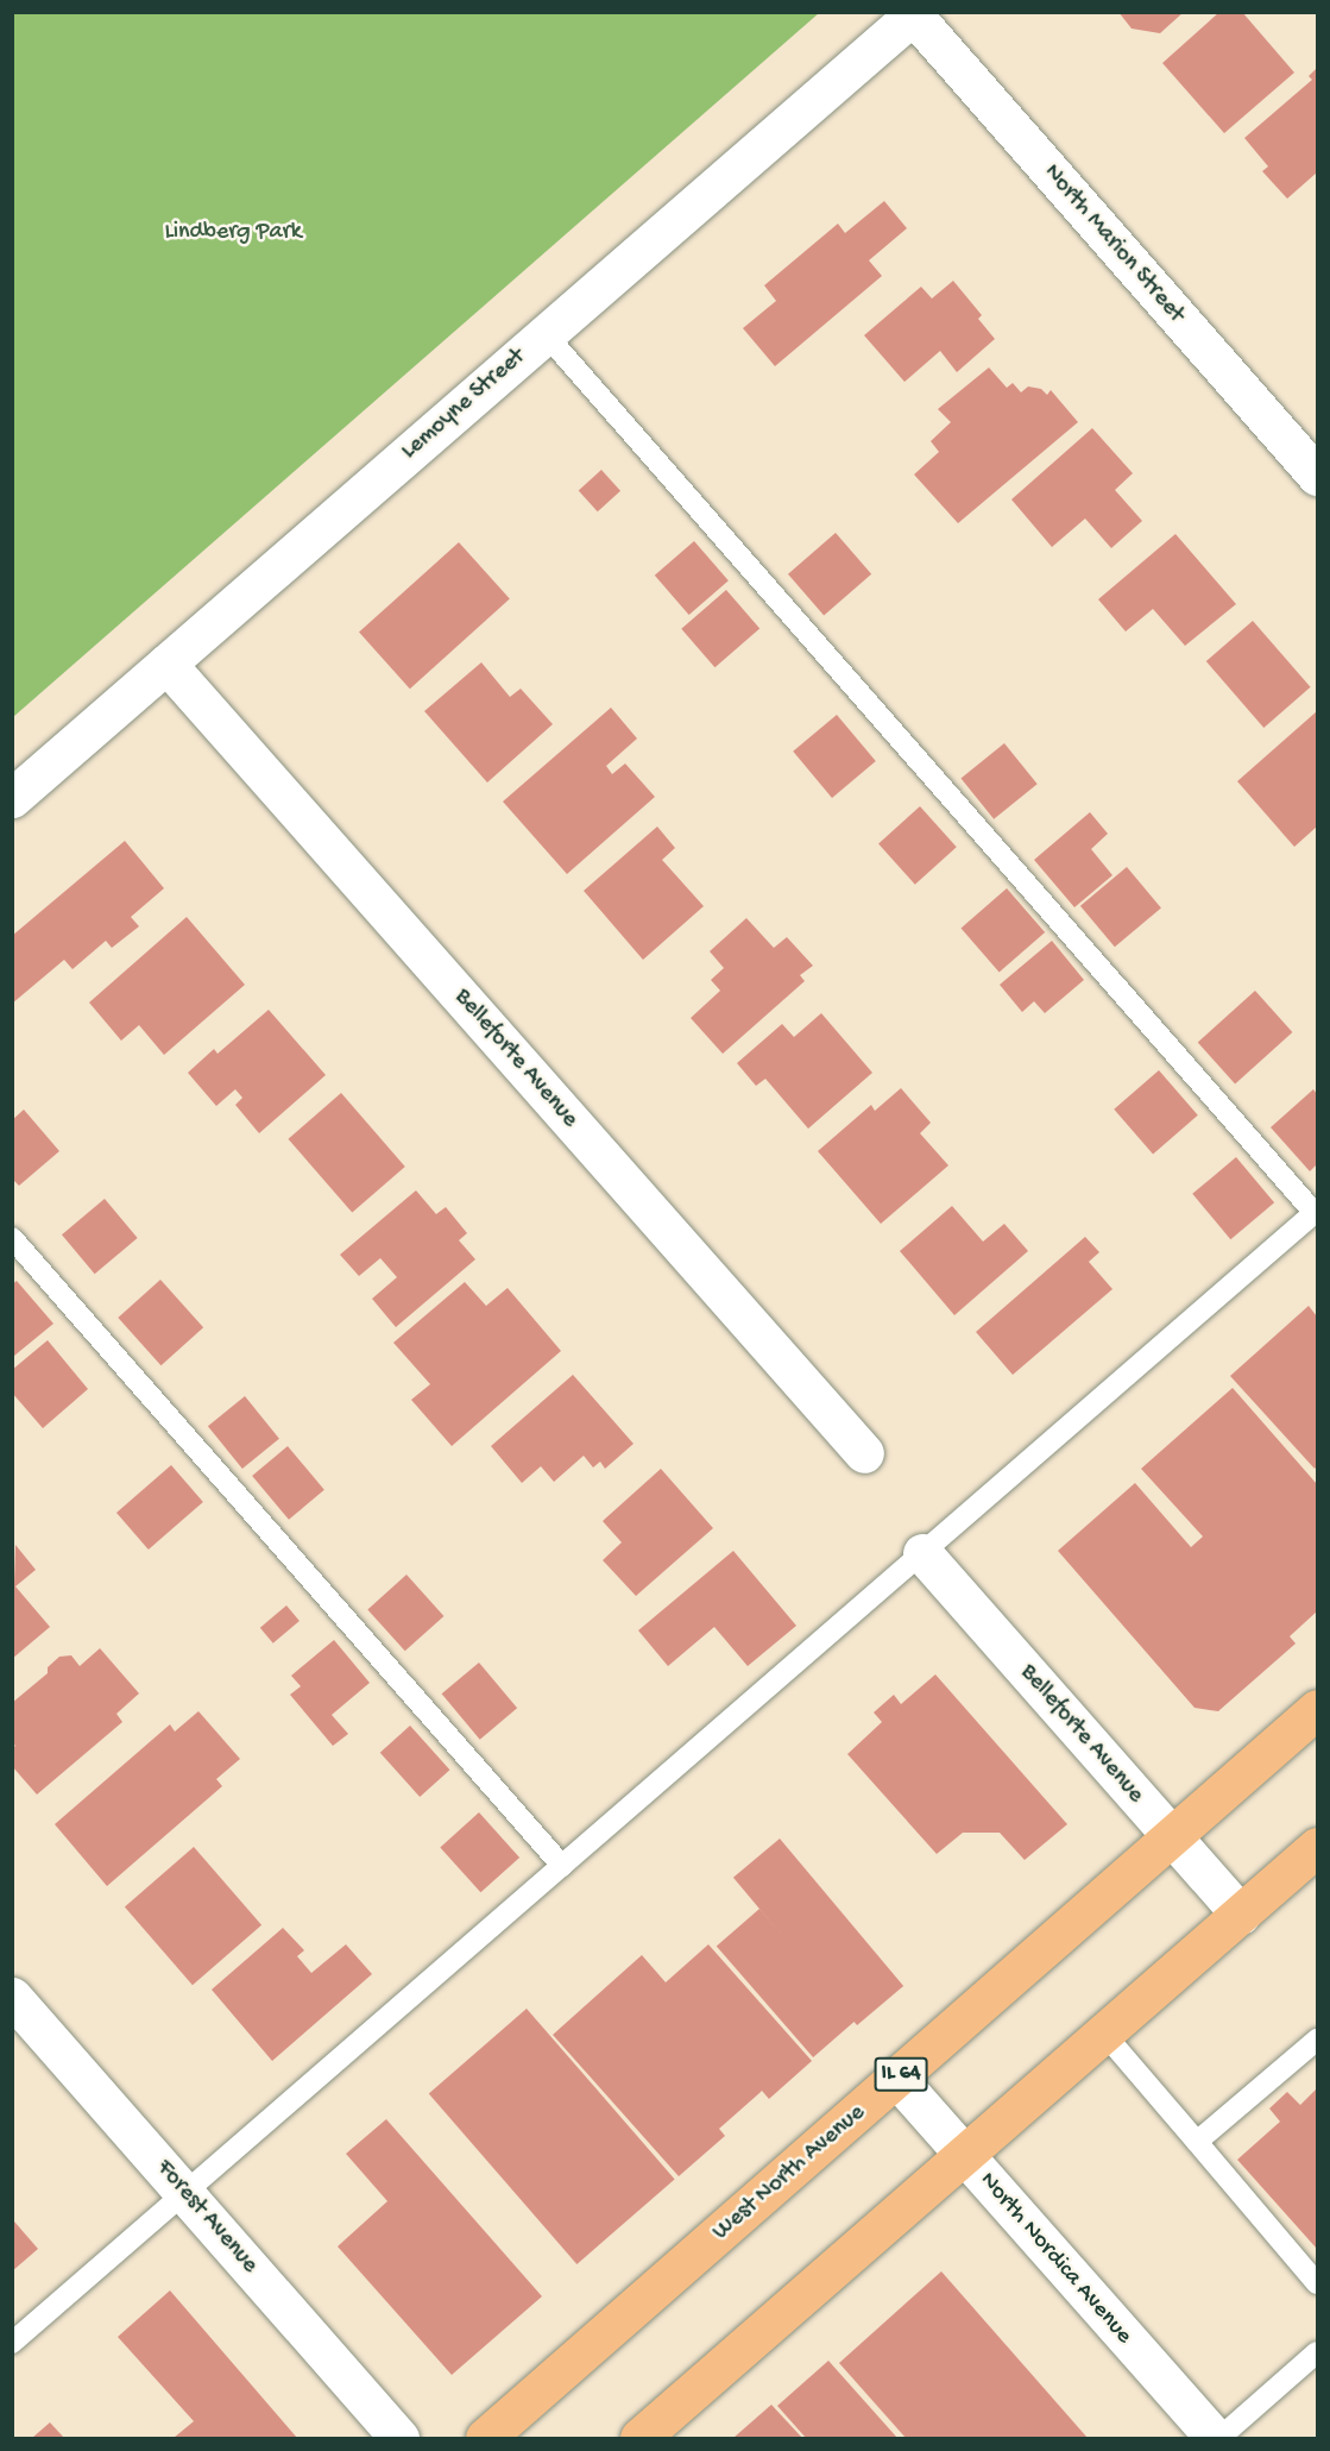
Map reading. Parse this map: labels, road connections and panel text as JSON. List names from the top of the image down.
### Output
{
  "streets": {
    "main road": ["IL 64", "West North Avenue"],
    "street": [
      "North Marion Street",
      "Lemoyne Street",
      "Belleforte Avenue",
      "Forest Avenue",
      "North Nordica Avenue"
    ]
  },
  "crossings": [
    ["North Marion Street", "Lemoyne Street"],
    ["Lemoyne Street", "Belleforte Avenue"],
    ["Belleforte Avenue", "West North Avenue"],
    ["West North Avenue", "North Nordica Avenue"]
  ],
  "parks": ["Lindberg Park"]
}
